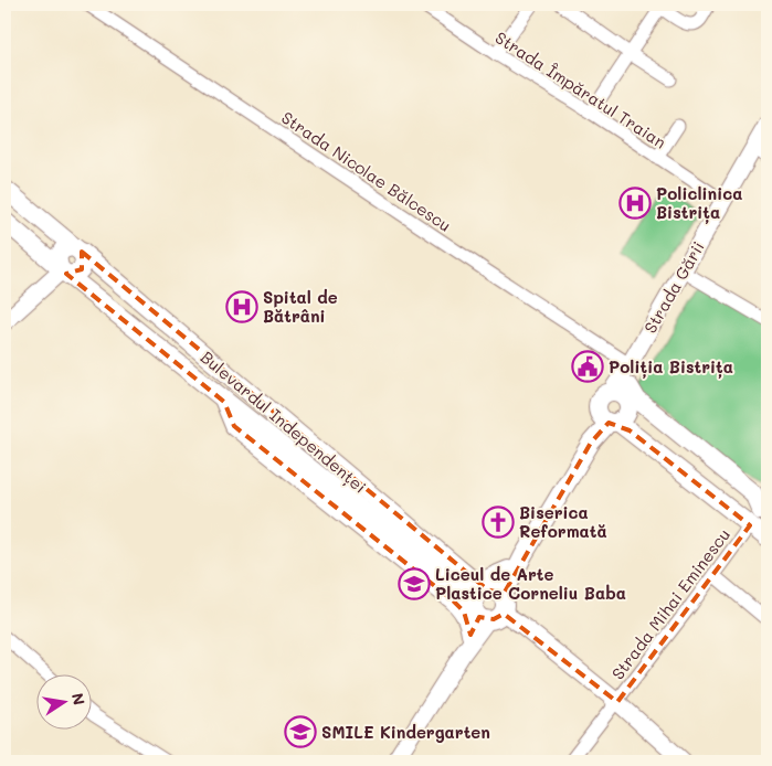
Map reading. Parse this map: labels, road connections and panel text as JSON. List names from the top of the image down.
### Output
{
  "streets": {
    "main road": ["Strada Gării", "Bulevardul Independenței"],
    "street": ["Strada Împăratul Traian", "Strada Nicolae Bălcescu", "Strada Mihai Eminescu"]
  },
  "crossings": [
    ["Strada Împăratul Traian", "Strada Gării"],
    ["Strada Nicolae Bălcescu", "Strada Gării"],
    ["Strada Gării", "Bulevardul Independenței"]
  ],
  "places": {
    "hospital": ["Policlinica Bistrița", "Spital de Bătrâni"],
    "public building": ["Poliția Bistrița"],
    "church": ["Biserica Reformată"],
    "school or university": ["Liceul de Arte Plastice Corneliu Baba", "SMILE Kindergarten"]
  },
  "north": "right"
}
